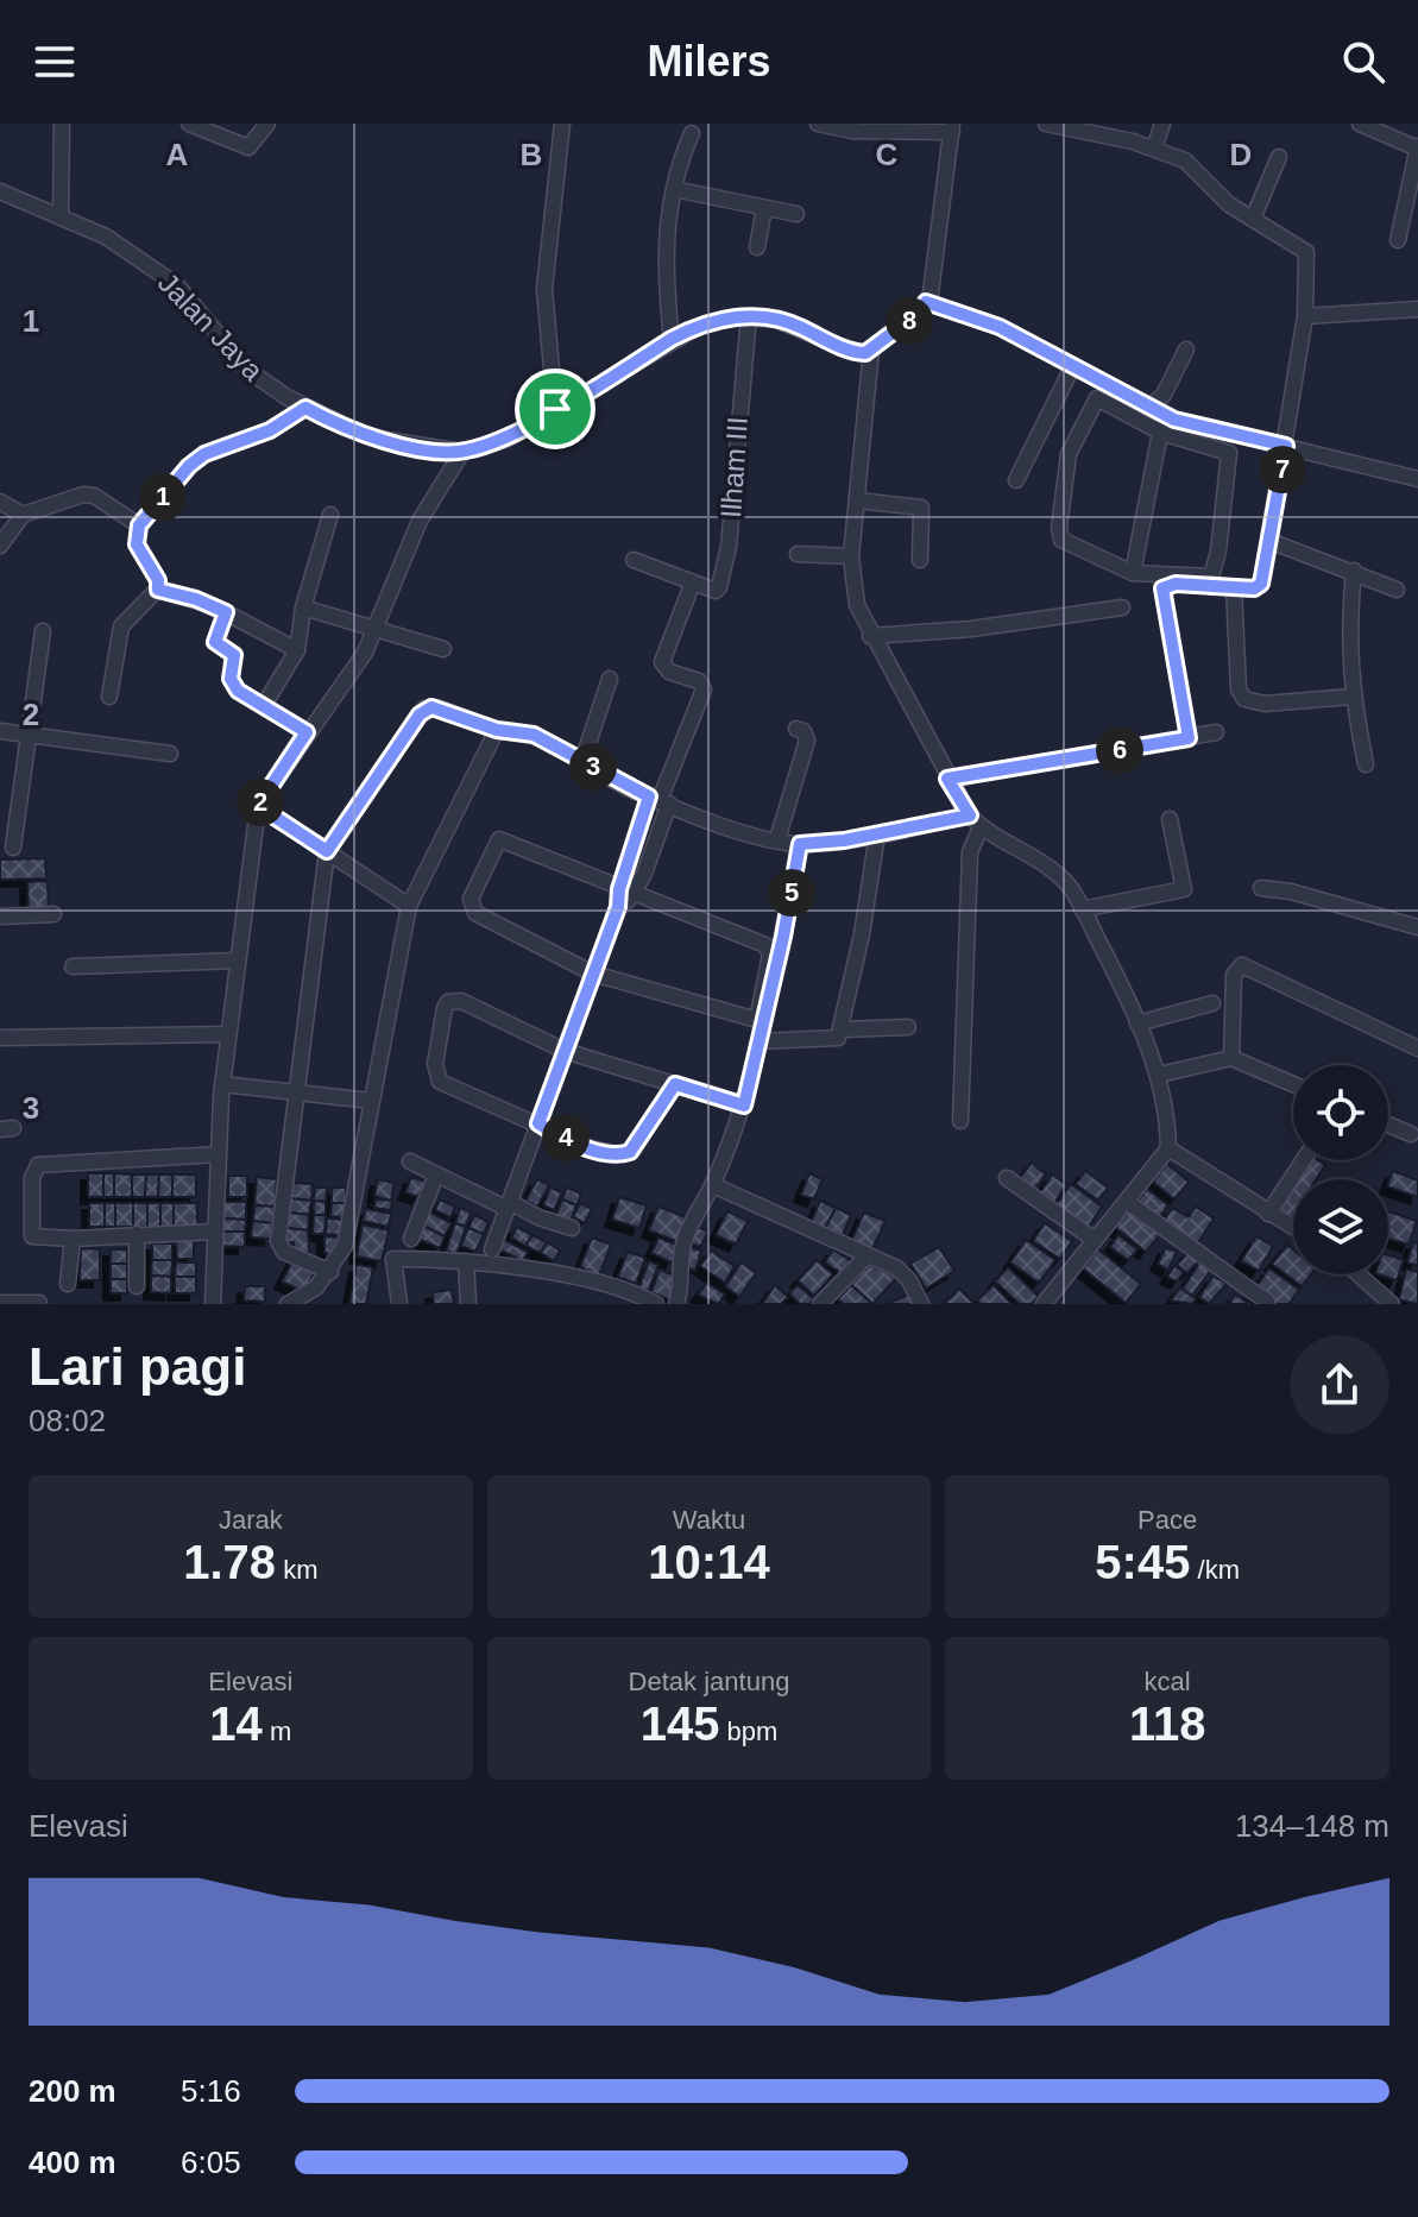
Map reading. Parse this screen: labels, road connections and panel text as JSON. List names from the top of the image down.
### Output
{
  "streets": {
    "street": ["Jalan Jaya", "Ilham III"]
  },
  "crossings": [
    ["Jalan Jaya", "Ilham III"]
  ],
  "page": {
    "header": "Milers",
    "pins": [
      "8",
      "7",
      "1",
      "6",
      "3",
      "2",
      "5",
      "4"
    ],
    "heading": ["Lari pagi", "08:02"],
    "stats": [
      ["Jarak", "1.78 km"],
      ["Waktu", "10:14"],
      ["Pace", "5:45 /km"],
      ["Elevasi", "14 m"],
      ["Detak jantung", "145 bpm"],
      ["kcal", "118"]
    ],
    "chart": ["Elevasi", "134–148 m"],
    "list": [
      {
        "name": "200 m",
        "note": "5:16"
      },
      {
        "name": "400 m",
        "note": "6:05"
      }
    ]
  },
  "grid": {
    "columns": [
      "A",
      "B",
      "C",
      "D"
    ],
    "rows": ["1", "2", "3"]
  }
}
